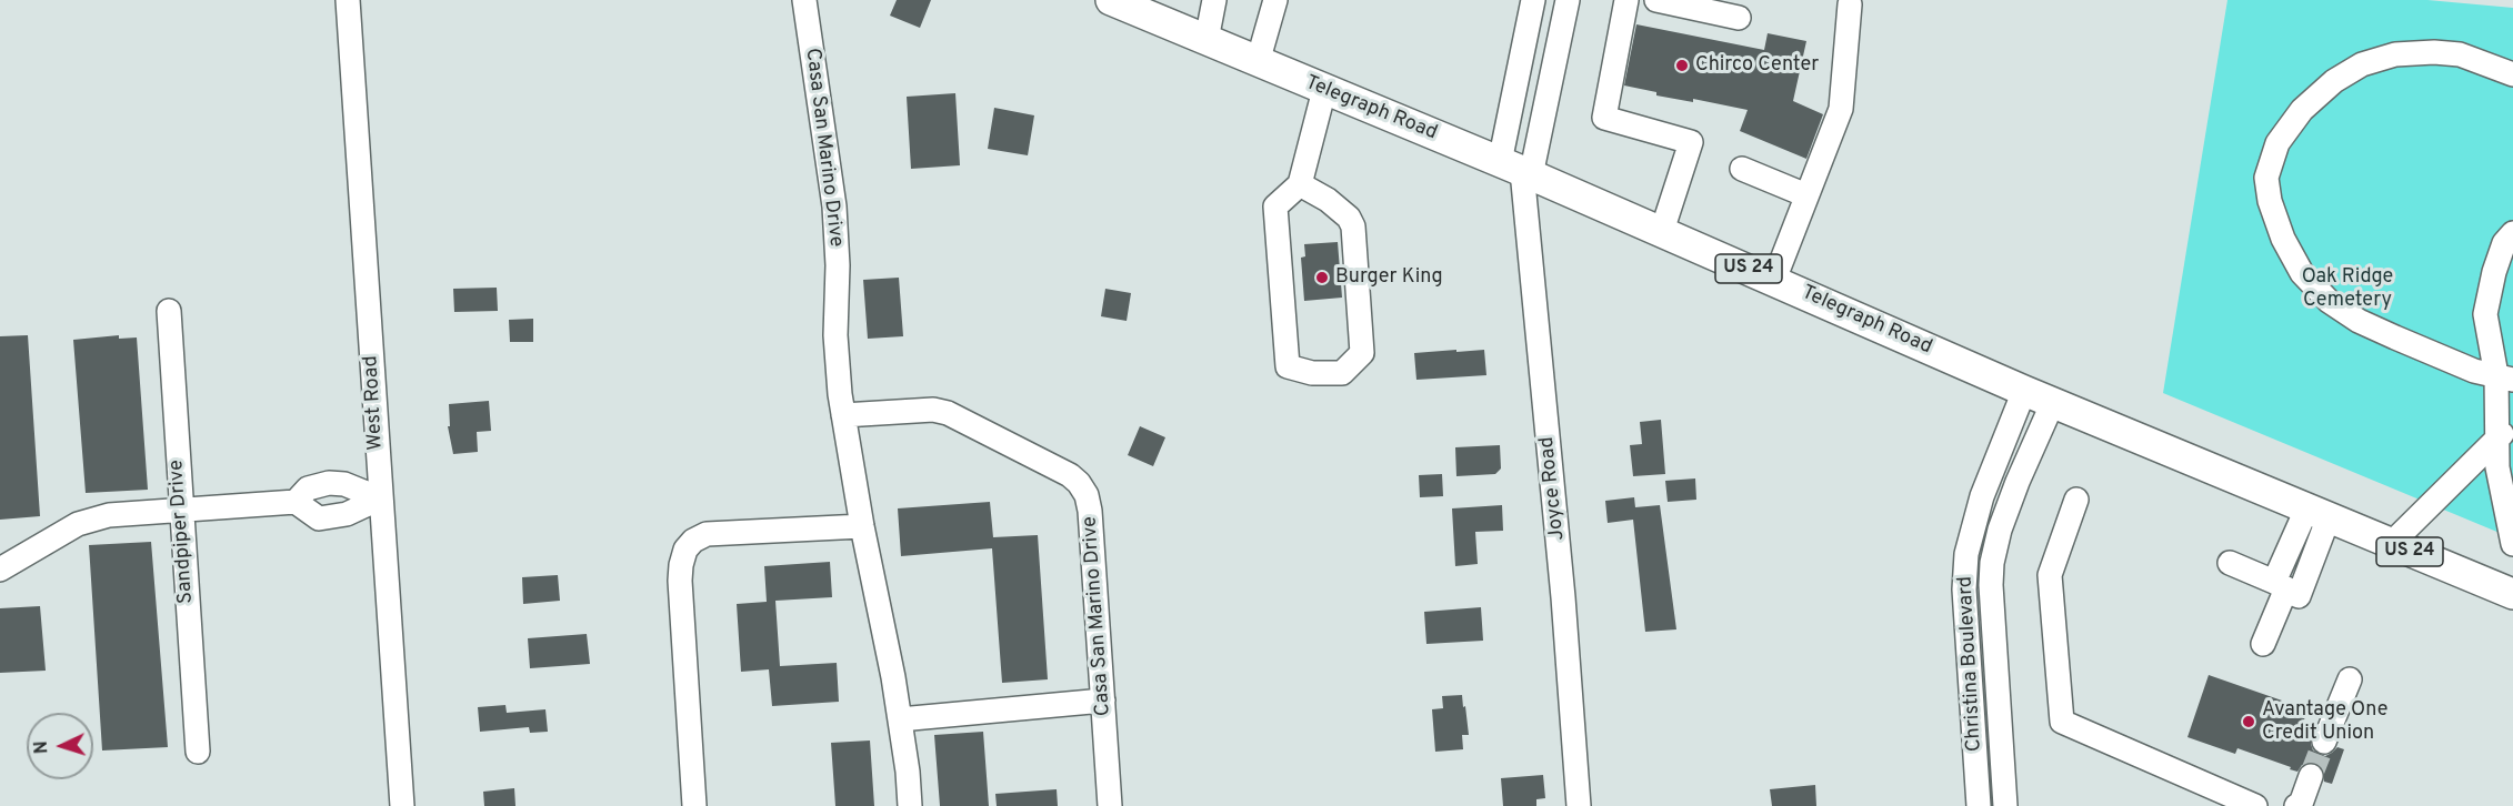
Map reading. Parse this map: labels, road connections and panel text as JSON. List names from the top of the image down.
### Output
{
  "streets": {
    "main road": ["Telegraph Road", "US 24"],
    "street": [
      "Casa San Marino Drive",
      "West Road",
      "Joyce Road",
      "Sandpiper Drive",
      "Christina Boulevard"
    ]
  },
  "crossings": [
    ["Telegraph Road", "Joyce Road"],
    ["Telegraph Road", "Christina Boulevard"]
  ],
  "parks": ["Oak Ridge Cemetery"],
  "places": ["Chirco Center", "Burger King", "Avantage One Credit Union"],
  "north": "left"
}
